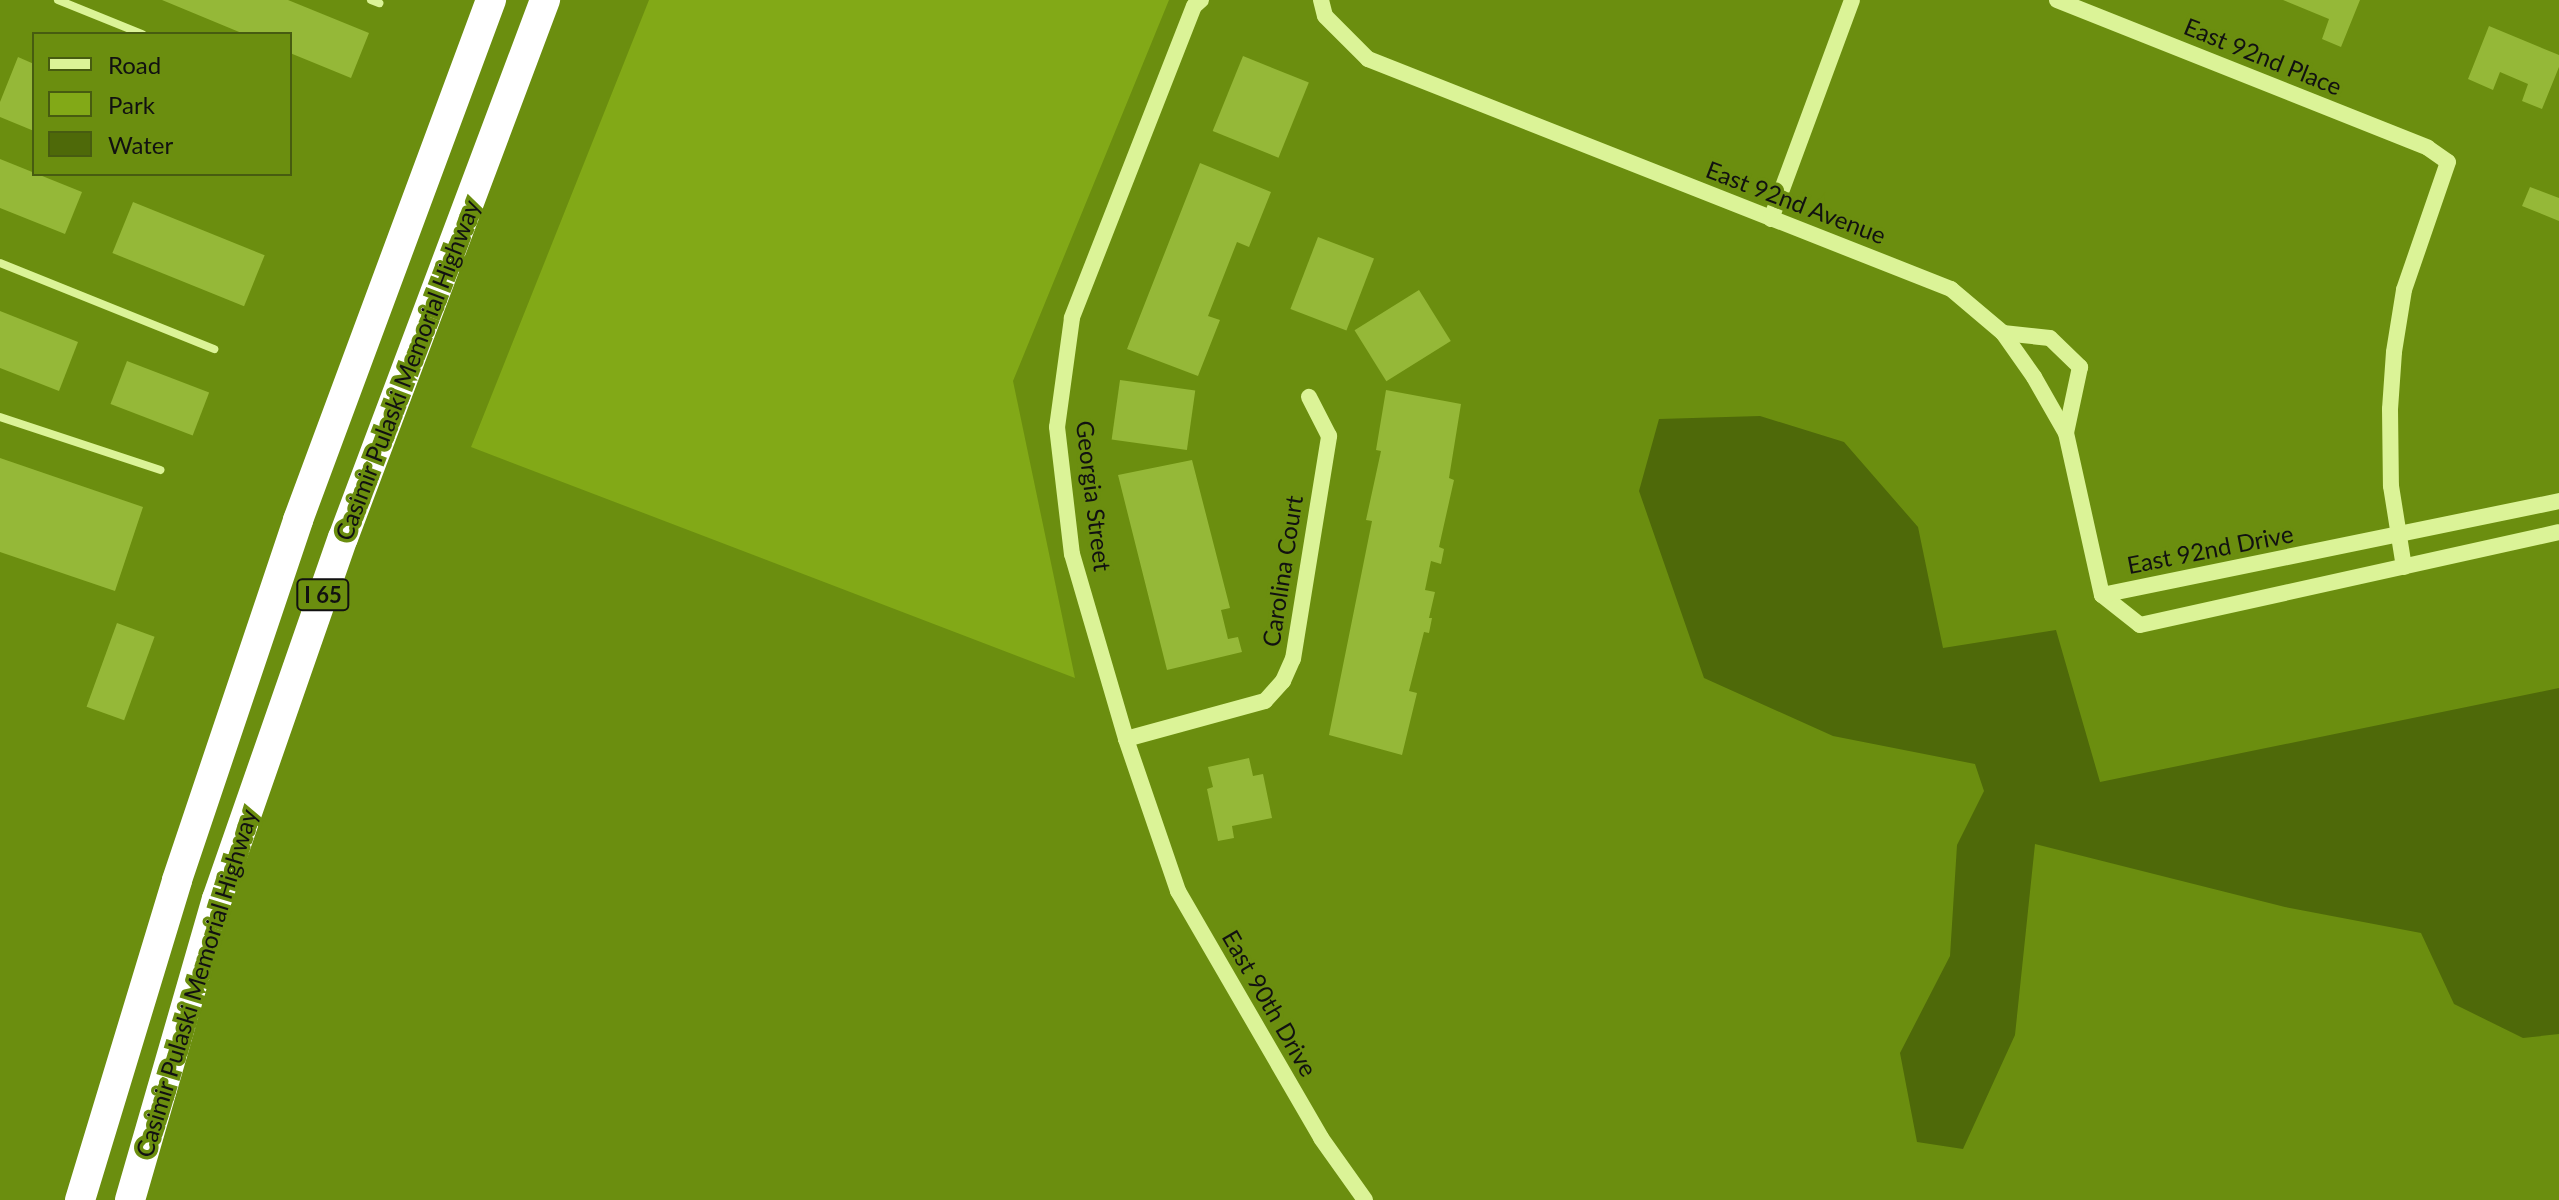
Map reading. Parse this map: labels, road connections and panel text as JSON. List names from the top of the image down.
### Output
{
  "streets": {
    "highway": ["Casimir Pulaski Memorial Highway", "I 65"],
    "street": [
      "East 92nd Place",
      "East 92nd Avenue",
      "Georgia Street",
      "East 92nd Drive",
      "Carolina Court",
      "East 90th Drive"
    ]
  },
  "crossings": [
    ["East 92nd Place", "East 92nd Drive"],
    ["East 92nd Avenue", "East 92nd Drive"],
    ["Georgia Street", "Carolina Court"],
    ["Georgia Street", "East 90th Drive"]
  ],
  "legend": ["Road", "Park", "Water"]
}
